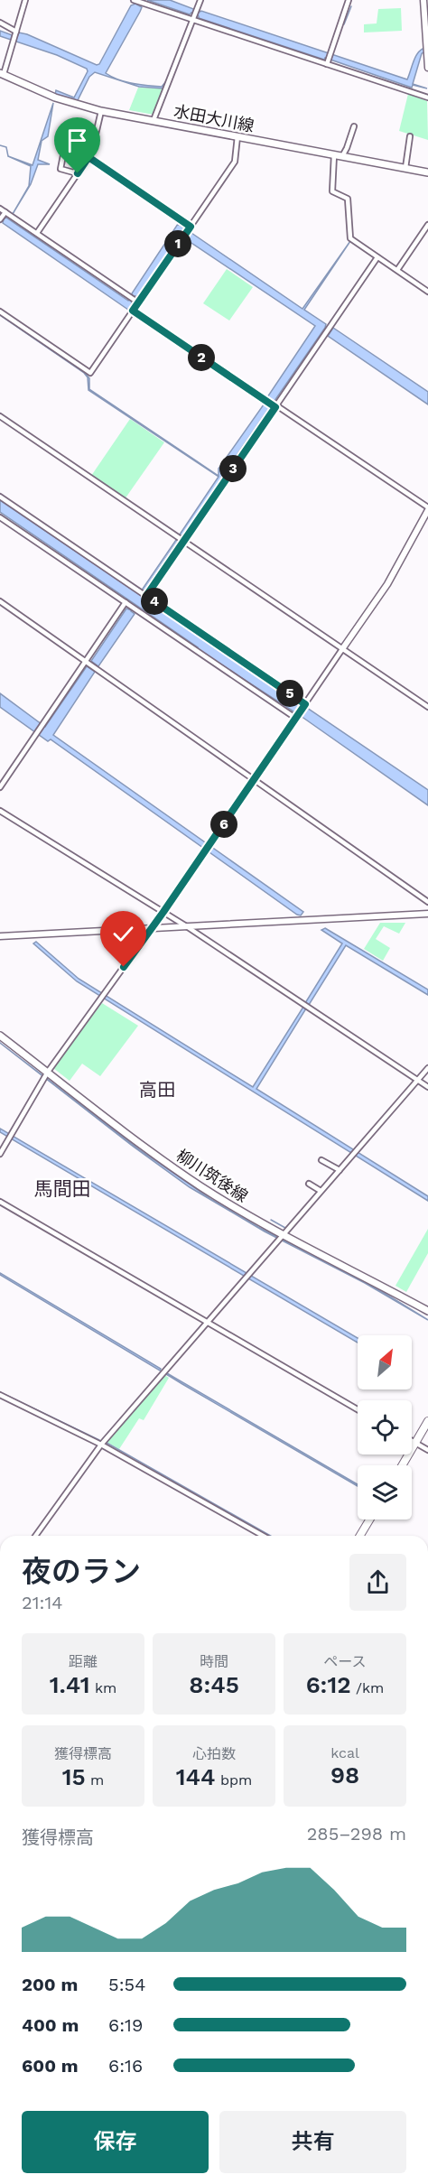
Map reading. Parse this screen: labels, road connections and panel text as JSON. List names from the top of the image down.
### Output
{
  "streets": {
    "main road": ["水田大川線", "柳川筑後線"]
  },
  "districts": ["高田", "馬間田"],
  "north": "top right",
  "page": {
    "pins": [
      "1",
      "2",
      "3",
      "4",
      "5",
      "6"
    ],
    "heading": ["夜のラン", "21:14"],
    "stats": [
      ["距離", "1.41 km"],
      ["時間", "8:45"],
      ["ペース", "6:12 /km"],
      ["獲得標高", "15 m"],
      ["心拍数", "144 bpm"],
      ["kcal", "98"]
    ],
    "chart": ["獲得標高", "285–298 m"],
    "list": [
      {
        "name": "200 m",
        "note": "5:54"
      },
      {
        "name": "400 m",
        "note": "6:19"
      },
      {
        "name": "600 m",
        "note": "6:16"
      }
    ],
    "buttons": ["保存", "共有"]
  }
}
